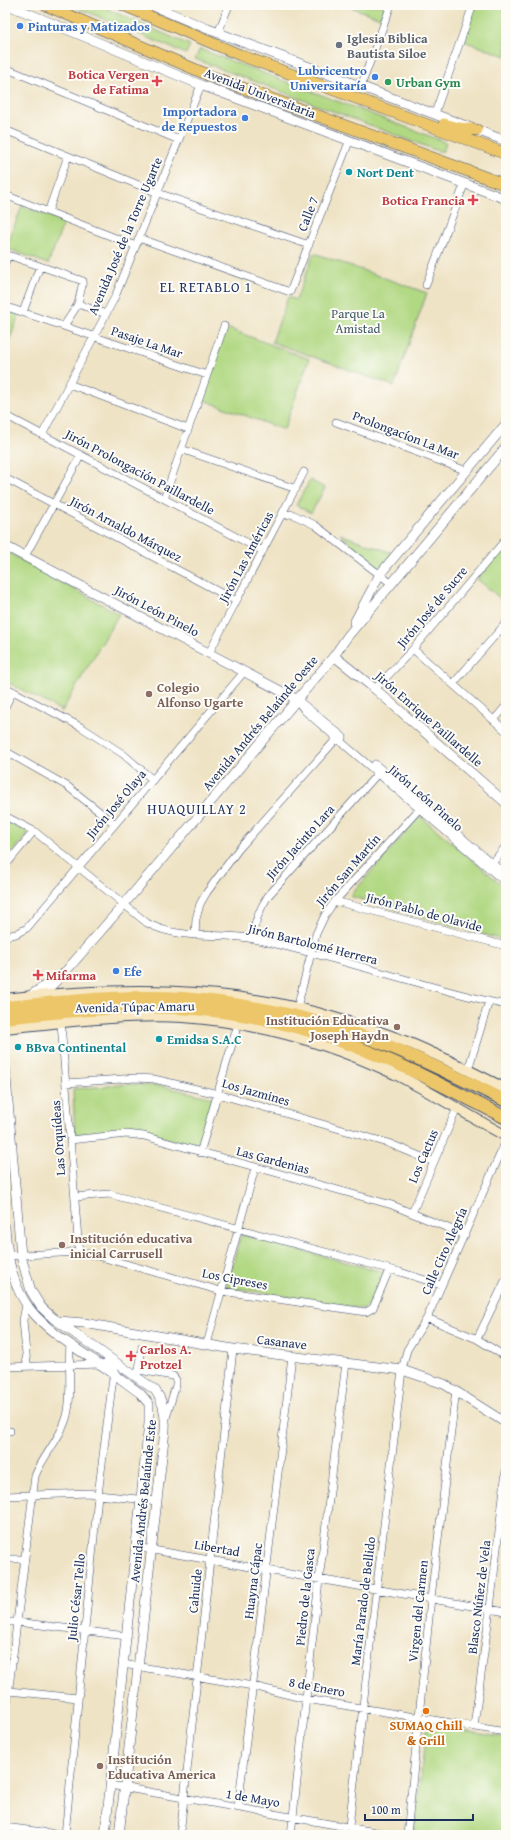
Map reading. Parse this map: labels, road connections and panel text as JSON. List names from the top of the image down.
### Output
{
  "streets": {
    "highway": ["Avenida Túpac Amaru"],
    "main road": ["Avenida Universitaria"],
    "street": [
      "Calle 7",
      "Avenida José de la Torre Ugarte",
      "Pasaje La Mar",
      "Prolongacíon La Mar",
      "Jirón Prolongación Paillardelle",
      "Jirón Arnaldo Márquez",
      "Jirón Las Américas",
      "Jirón José de Sucre",
      "Jirón León Pinelo",
      "Jirón Enrique Paillardelle",
      "Avenida Andrés Belaúnde Oeste",
      "Jirón José Olaya",
      "Jirón Jacinto Lara",
      "Jirón San Martín",
      "Jirón Pablo de Olavide",
      "Jirón Bartolomé Herrera",
      "Los Jazmines",
      "Las Orquídeas",
      "Los Cactus",
      "Las Gardenias",
      "Calle Ciro Alegría",
      "Los Cipreses",
      "Casanave",
      "Avenida Andrés Belaúnde Este",
      "Libertad",
      "Huayna Cápac",
      "Cahuide",
      "Julio César Tello",
      "Piedro de la Gasca",
      "Blasco Núñez de Vela",
      "María Parado de Bellido",
      "Virgen del Carmen",
      "8 de Enero",
      "1 de Mayo"
    ]
  },
  "crossings": [
    ["Avenida Universitaria", "Calle 7"],
    ["Avenida Universitaria", "Avenida José de la Torre Ugarte"],
    ["Calle 7", "Avenida José de la Torre Ugarte"],
    ["Avenida José de la Torre Ugarte", "Pasaje La Mar"],
    ["Avenida José de la Torre Ugarte", "Jirón Prolongación Paillardelle"],
    ["Prolongacíon La Mar", "Avenida Andrés Belaúnde Oeste"],
    ["Jirón Prolongación Paillardelle", "Jirón Las Américas"],
    ["Jirón Arnaldo Márquez", "Jirón Las Américas"],
    ["Jirón Las Américas", "Jirón León Pinelo"],
    ["Jirón José de Sucre", "Jirón Enrique Paillardelle"],
    ["Jirón León Pinelo", "Avenida Andrés Belaúnde Oeste"],
    ["Jirón León Pinelo", "Jirón José Olaya"],
    ["Jirón León Pinelo", "Jirón Jacinto Lara"],
    ["Jirón León Pinelo", "Jirón San Martín"],
    ["Jirón Enrique Paillardelle", "Avenida Andrés Belaúnde Oeste"],
    ["Avenida Andrés Belaúnde Oeste", "Jirón Bartolomé Herrera"],
    ["Avenida Andrés Belaúnde Oeste", "Avenida Túpac Amaru"],
    ["Jirón José Olaya", "Jirón Bartolomé Herrera"],
    ["Jirón Jacinto Lara", "Jirón Bartolomé Herrera"],
    ["Jirón San Martín", "Jirón Pablo de Olavide"],
    ["Jirón San Martín", "Jirón Bartolomé Herrera"],
    ["Jirón San Martín", "Avenida Túpac Amaru"],
    ["Avenida Túpac Amaru", "Las Orquídeas"],
    ["Avenida Túpac Amaru", "Los Cactus"],
    ["Los Jazmines", "Las Orquídeas"],
    ["Los Jazmines", "Los Cactus"],
    ["Las Orquídeas", "Las Gardenias"],
    ["Las Orquídeas", "Los Cipreses"],
    ["Los Cactus", "Las Gardenias"],
    ["Las Gardenias", "Calle Ciro Alegría"],
    ["Calle Ciro Alegría", "Casanave"],
    ["Calle Ciro Alegría", "María Parado de Bellido"],
    ["Los Cipreses", "Avenida Andrés Belaúnde Este"],
    ["Casanave", "Avenida Andrés Belaúnde Este"],
    ["Casanave", "Huayna Cápac"],
    ["Casanave", "Cahuide"],
    ["Casanave", "Piedro de la Gasca"],
    ["Casanave", "María Parado de Bellido"],
    ["Casanave", "Virgen del Carmen"],
    ["Avenida Andrés Belaúnde Este", "Libertad"],
    ["Avenida Andrés Belaúnde Este", "Julio César Tello"],
    ["Avenida Andrés Belaúnde Este", "8 de Enero"],
    ["Avenida Andrés Belaúnde Este", "1 de Mayo"],
    ["Libertad", "Huayna Cápac"],
    ["Libertad", "Cahuide"],
    ["Libertad", "Piedro de la Gasca"],
    ["Libertad", "Blasco Núñez de Vela"],
    ["Libertad", "María Parado de Bellido"],
    ["Libertad", "Virgen del Carmen"],
    ["Huayna Cápac", "8 de Enero"],
    ["Huayna Cápac", "1 de Mayo"],
    ["Cahuide", "8 de Enero"],
    ["Cahuide", "1 de Mayo"],
    ["Piedro de la Gasca", "8 de Enero"],
    ["Piedro de la Gasca", "1 de Mayo"],
    ["Blasco Núñez de Vela", "8 de Enero"],
    ["María Parado de Bellido", "8 de Enero"],
    ["María Parado de Bellido", "1 de Mayo"],
    ["Virgen del Carmen", "8 de Enero"]
  ],
  "districts": ["EL RETABLO 1", "HUAQUILLAY 2"],
  "parks": ["Parque La Amistad"],
  "places": {
    "other": [
      "Pinturas y Matizados",
      "Iglesia Biblica Bautista Siloe",
      "Lubricentro Universitaría",
      "Urban Gym",
      "Importadora de Repuestos",
      "Nort Dent",
      "Colegio Alfonso Ugarte",
      "Efe",
      "Institución Educativa Joseph Haydn",
      "Emidsa S.A.C",
      "BBva Continental",
      "Institución educativa inicial Carrusell",
      "SUMAQ Chill & Grill",
      "Institución Educativa America"
    ],
    "health": [
      "Botica Vergen de Fatima",
      "Botica Francia",
      "Mifarma",
      "Carlos A. Protzel"
    ]
  },
  "scale_bar": "100 m"
}
